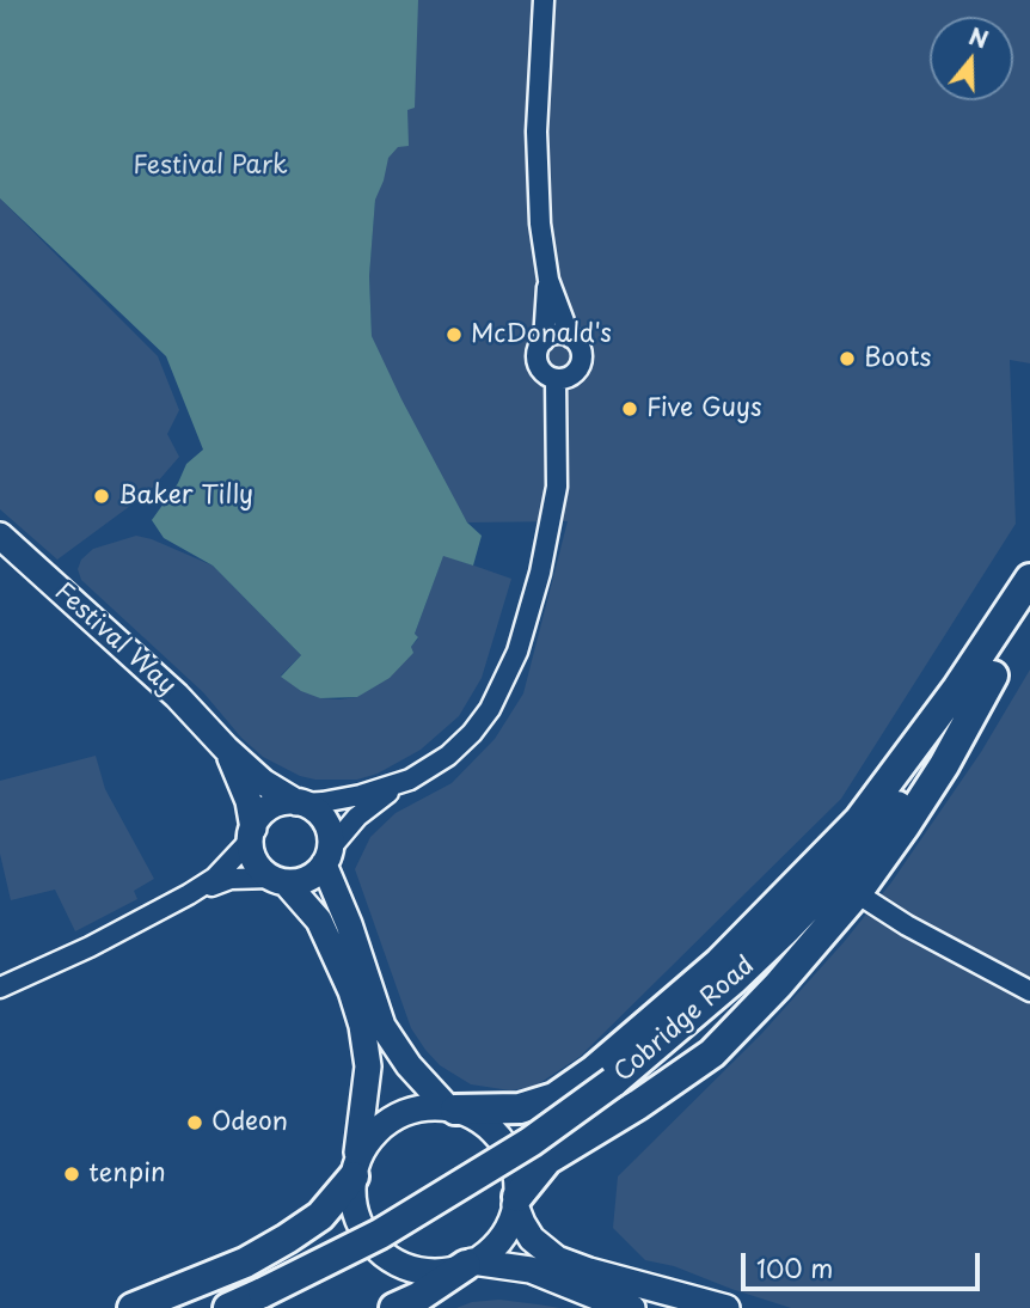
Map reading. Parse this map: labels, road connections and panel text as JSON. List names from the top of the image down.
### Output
{
  "streets": {
    "highway": ["Cobridge Road"],
    "main road": ["Festival Way"]
  },
  "parks": ["Festival Park"],
  "places": [
    "McDonald's",
    "Boots",
    "Five Guys",
    "Baker Tilly",
    "Odeon",
    "tenpin"
  ],
  "scale_bar": "100 m",
  "north": "top"
}
